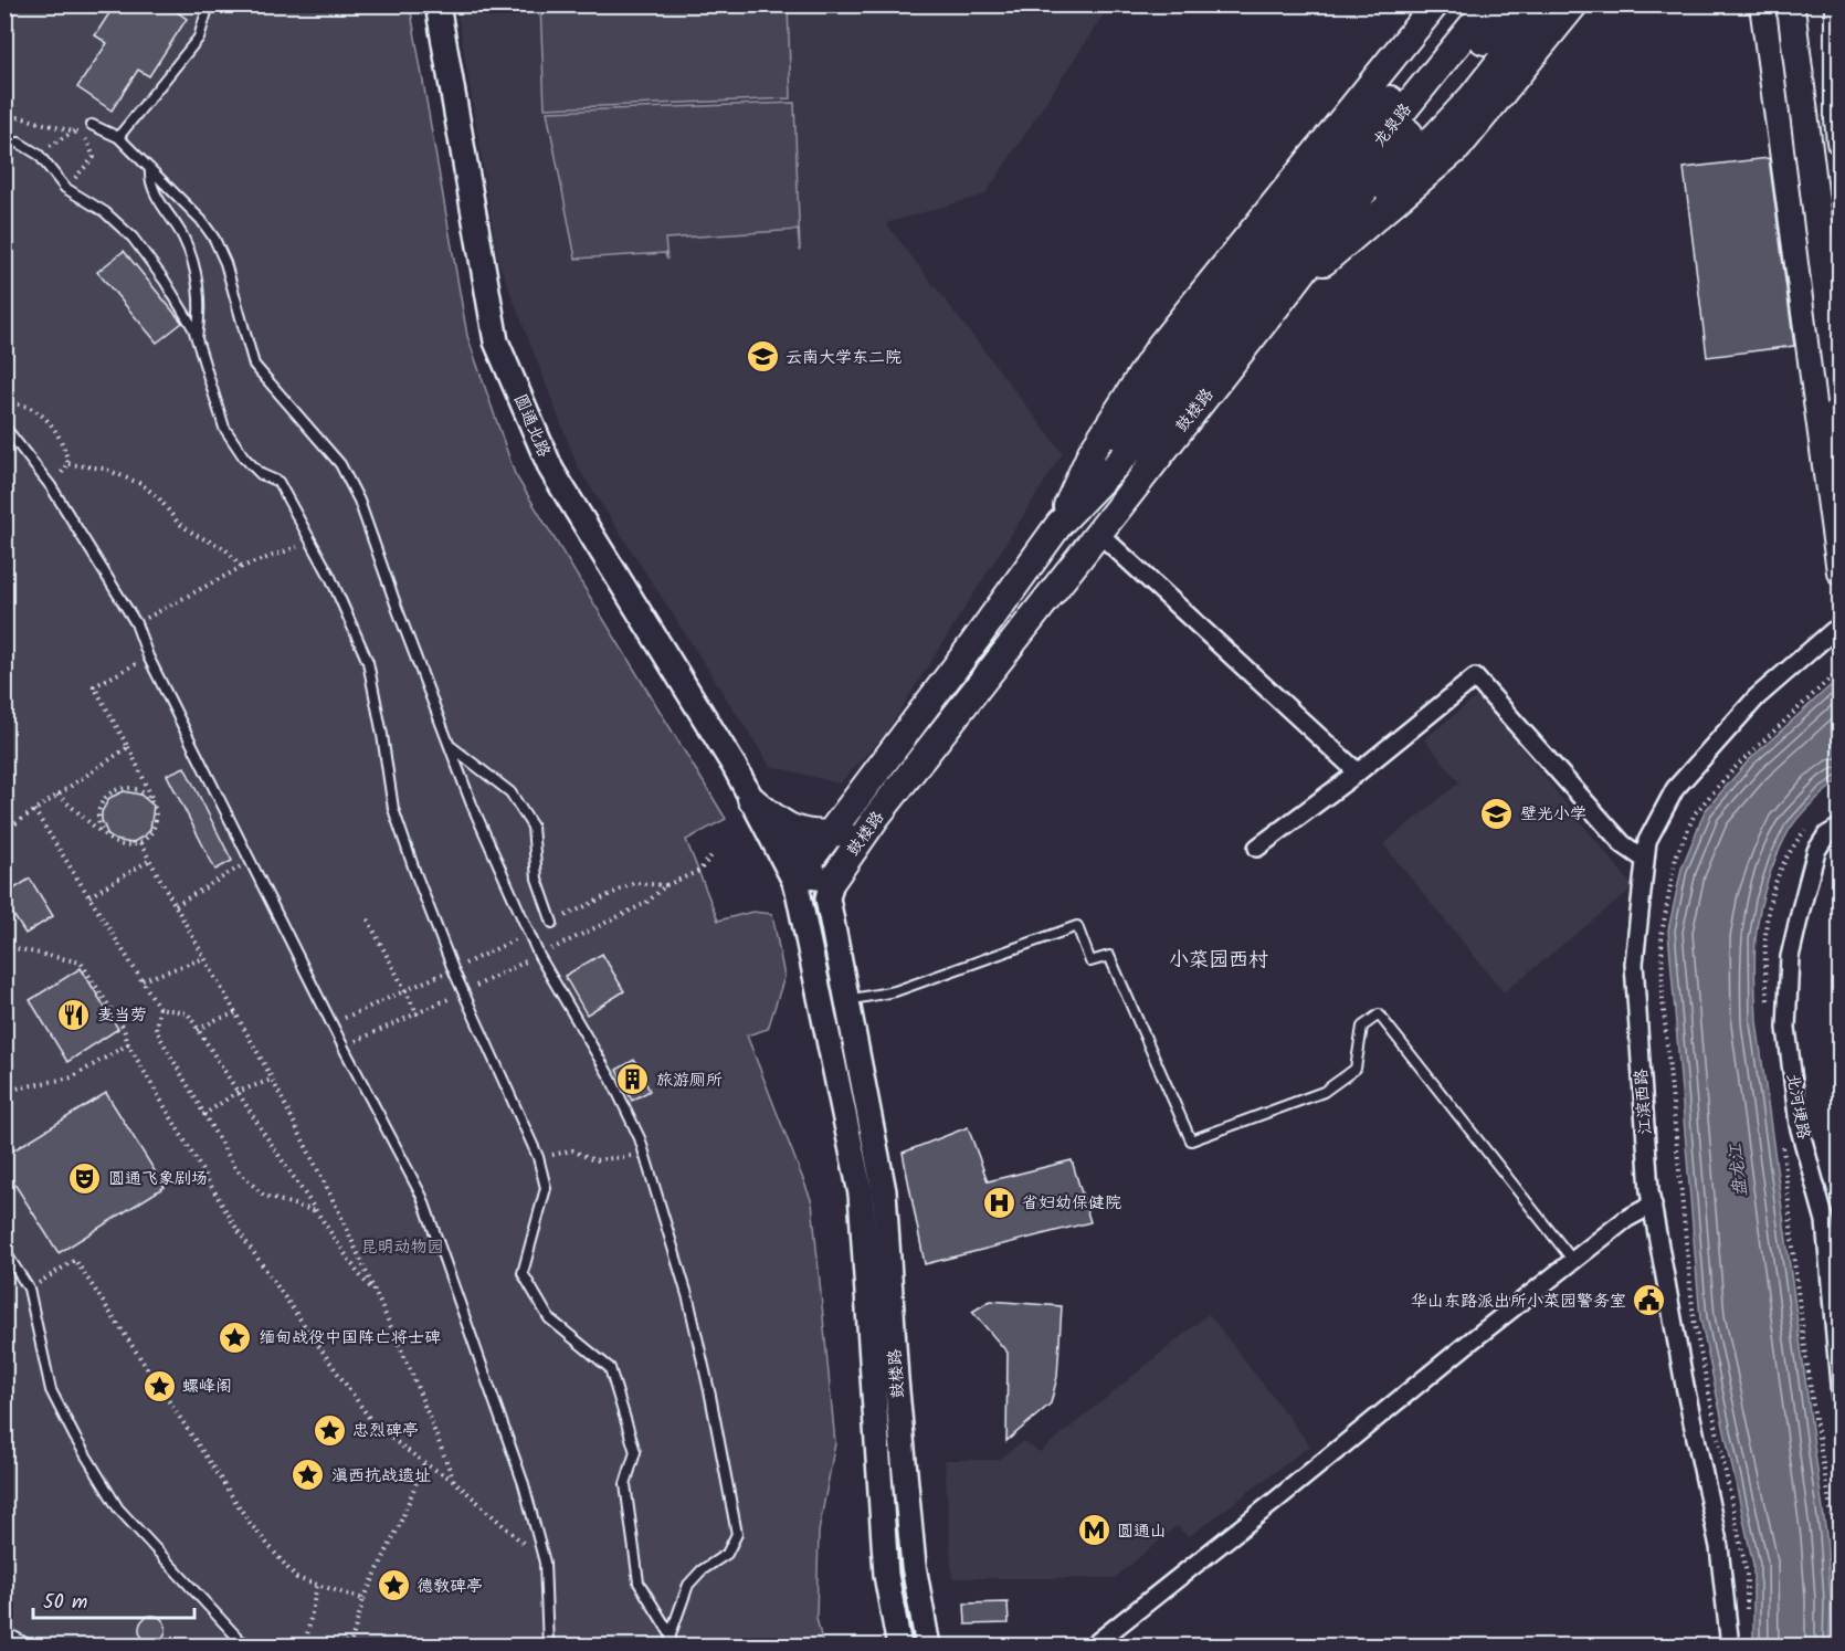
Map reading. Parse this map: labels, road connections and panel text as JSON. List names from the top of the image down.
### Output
{
  "streets": {
    "main road": ["龙泉路", "鼓楼路", "圆通北路"],
    "street": ["江滨西路", "北河埂路"]
  },
  "crossings": [
    ["龙泉路", "鼓楼路"],
    ["鼓楼路", "圆通北路"]
  ],
  "districts": ["小菜园西村"],
  "water": ["盘龙江"],
  "parks": ["昆明动物园"],
  "places": {
    "school or university": ["云南大学东二院", "壁光小学"],
    "restaurant": ["麦当劳"],
    "building": ["旅游厕所"],
    "theatre": ["圆通飞象剧场"],
    "hospital": ["省妇幼保健院"],
    "public building": ["华山东路派出所小菜园警务室"],
    "place": [
      "缅甸战役中国阵亡将士碑",
      "螺峰阁",
      "忠烈碑亭",
      "滇西抗战遗址",
      "德教碑亭"
    ],
    "metro station": ["圆通山"]
  },
  "scale_bar": "50 m"
}
